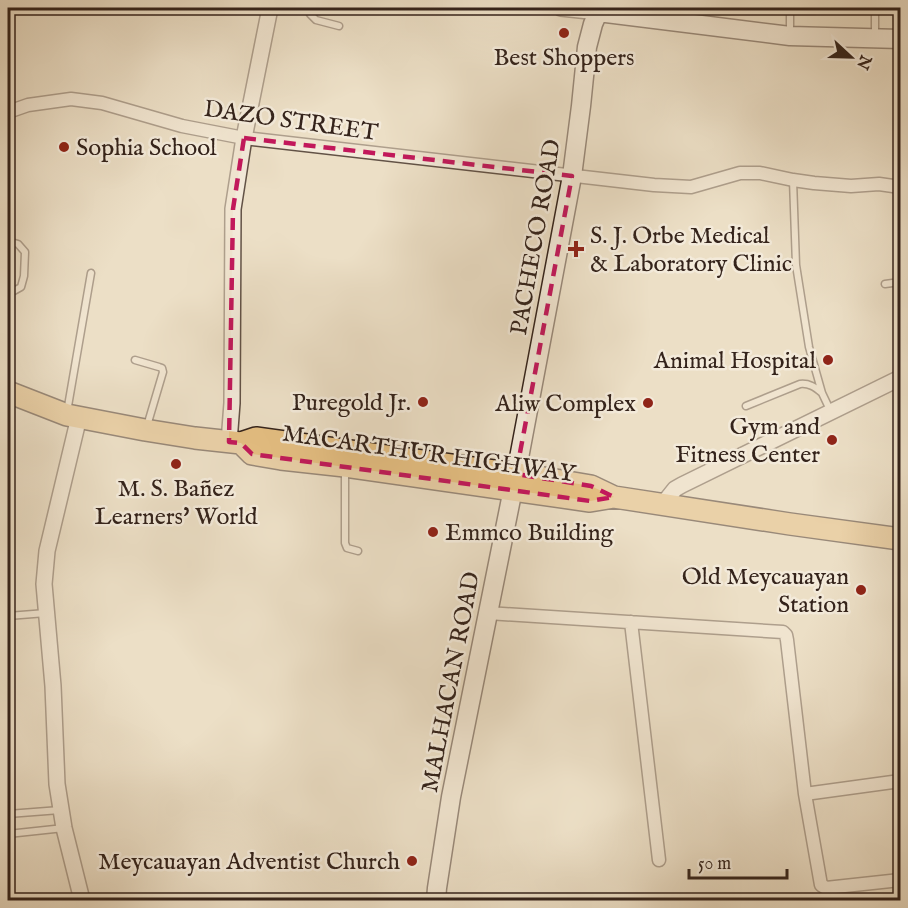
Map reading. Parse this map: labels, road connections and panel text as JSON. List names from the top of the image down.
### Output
{
  "streets": {
    "highway": ["MACARTHUR HIGHWAY"],
    "main road": ["PACHECO ROAD", "MALHACAN ROAD"],
    "street": ["DAZO STREET"]
  },
  "crossings": [
    ["DAZO STREET", "PACHECO ROAD"],
    ["PACHECO ROAD", "MACARTHUR HIGHWAY"],
    ["PACHECO ROAD", "MALHACAN ROAD"],
    ["MACARTHUR HIGHWAY", "MALHACAN ROAD"]
  ],
  "places": {
    "other": [
      "Best Shoppers",
      "Sophia School",
      "Animal Hospital",
      "Puregold Jr.",
      "Aliw Complex",
      "Gym and Fitness Center",
      "M. S. Bañez Learners' World",
      "Emmco Building",
      "Old Meycauayan Station",
      "Meycauayan Adventist Church"
    ],
    "health": ["S. J. Orbe Medical & Laboratory Clinic"]
  },
  "scale_bar": "50 m",
  "north": "right"
}
